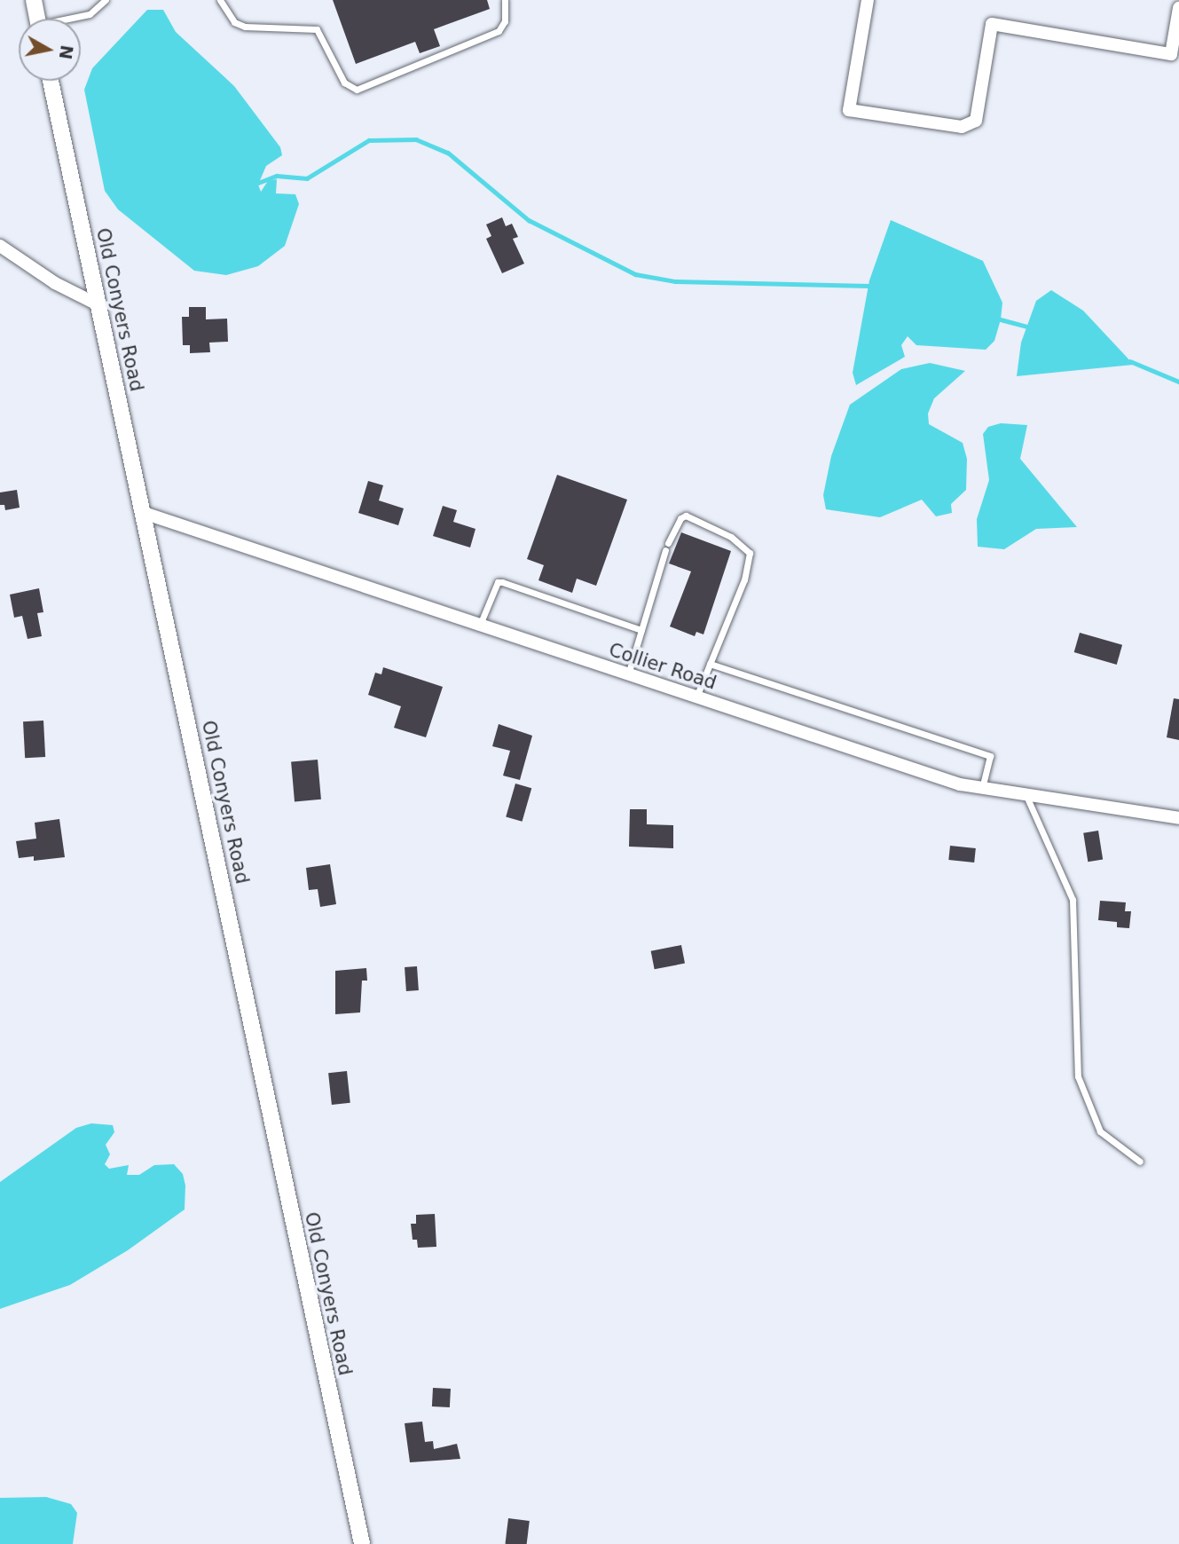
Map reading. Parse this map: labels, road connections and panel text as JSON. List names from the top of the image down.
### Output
{
  "streets": {
    "street": ["Old Conyers Road", "Collier Road"]
  },
  "crossings": [
    ["Old Conyers Road", "Collier Road"]
  ],
  "north": "right"
}
